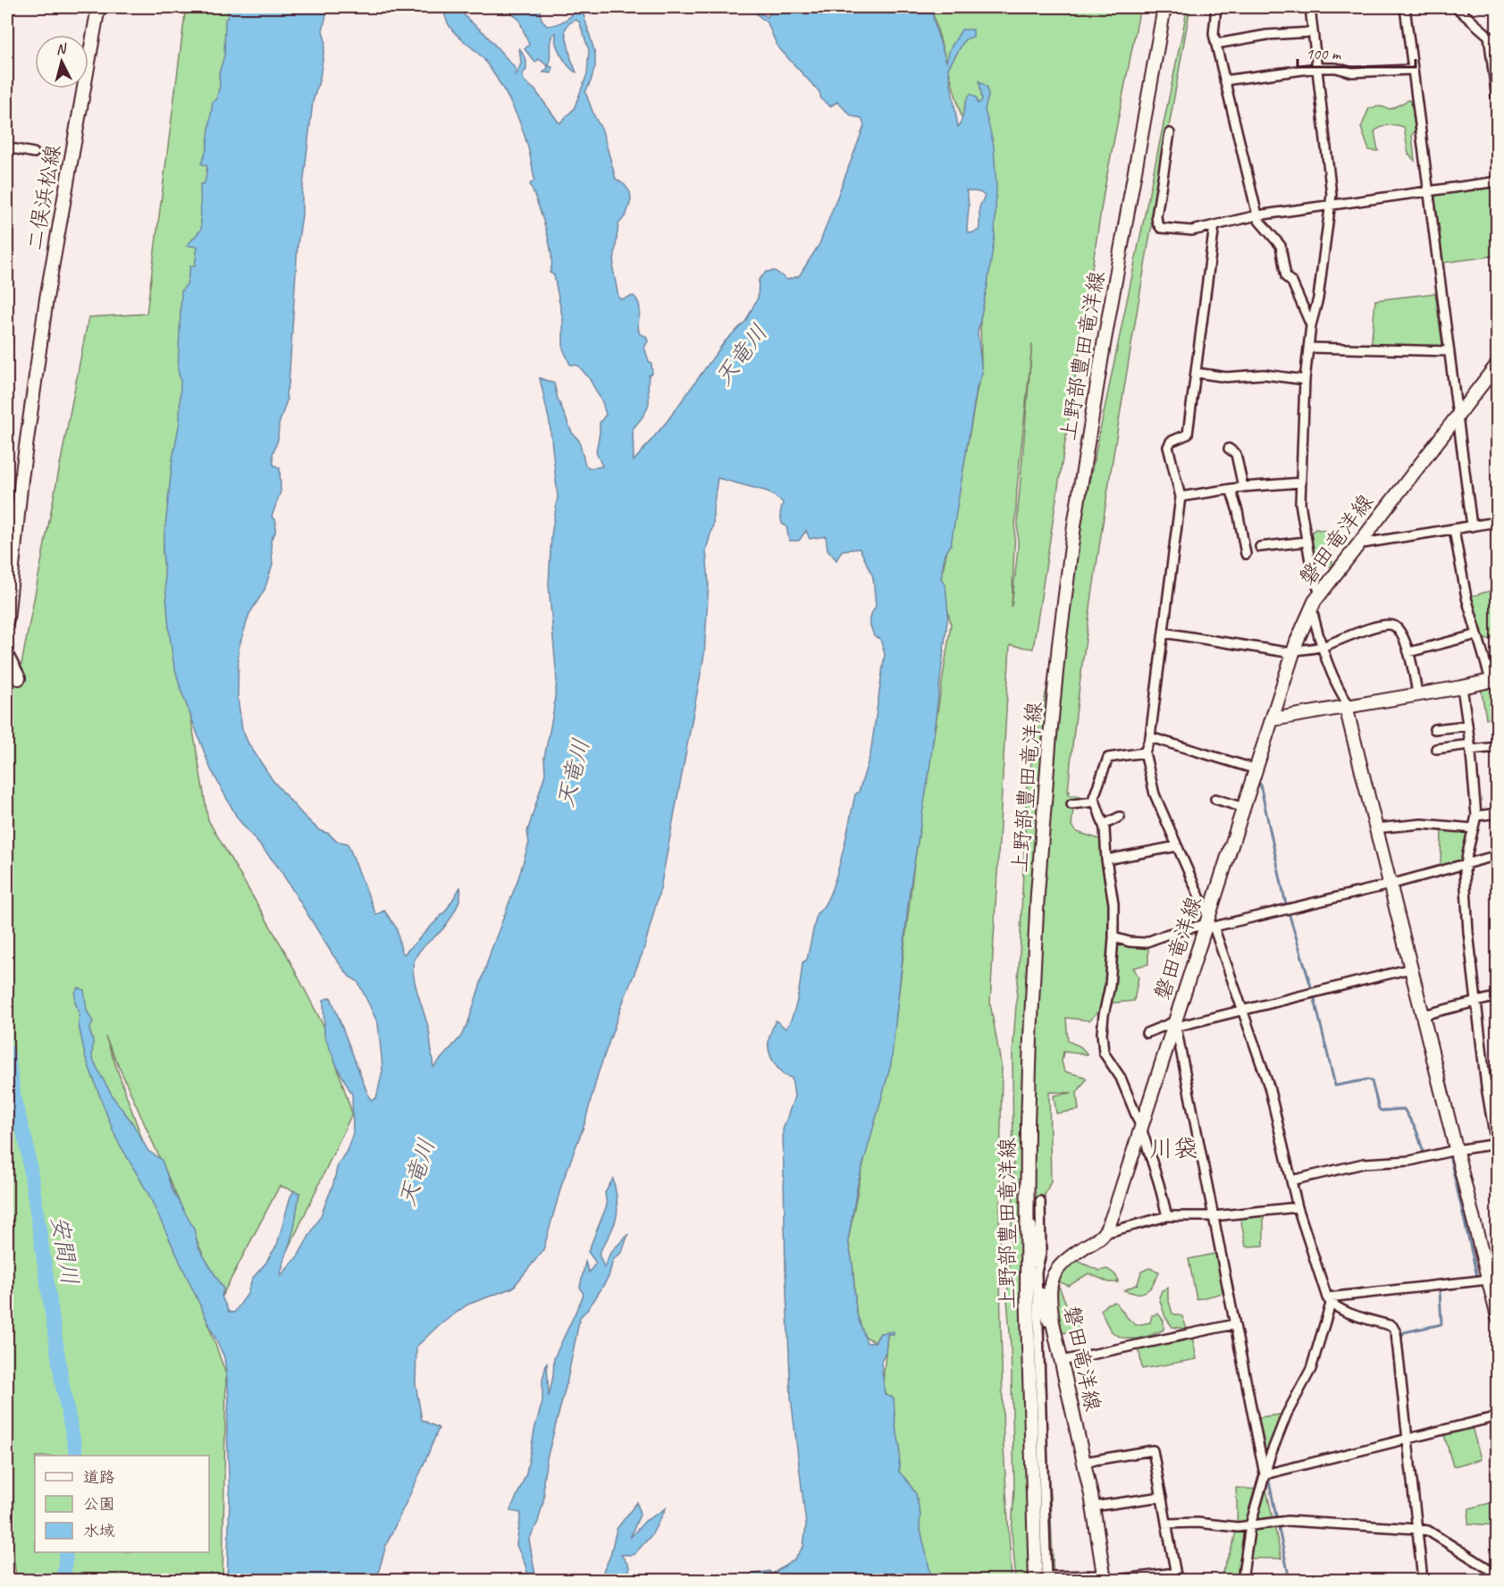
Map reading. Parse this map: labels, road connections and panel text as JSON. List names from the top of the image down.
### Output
{
  "streets": {
    "main road": ["二俣浜松線", "上野部豊田竜洋線", "磐田竜洋線"]
  },
  "districts": ["川袋"],
  "water": ["天竜川", "安間川"],
  "legend": ["道路", "公園", "水域"],
  "scale_bar": "100 m",
  "north": "top"
}
